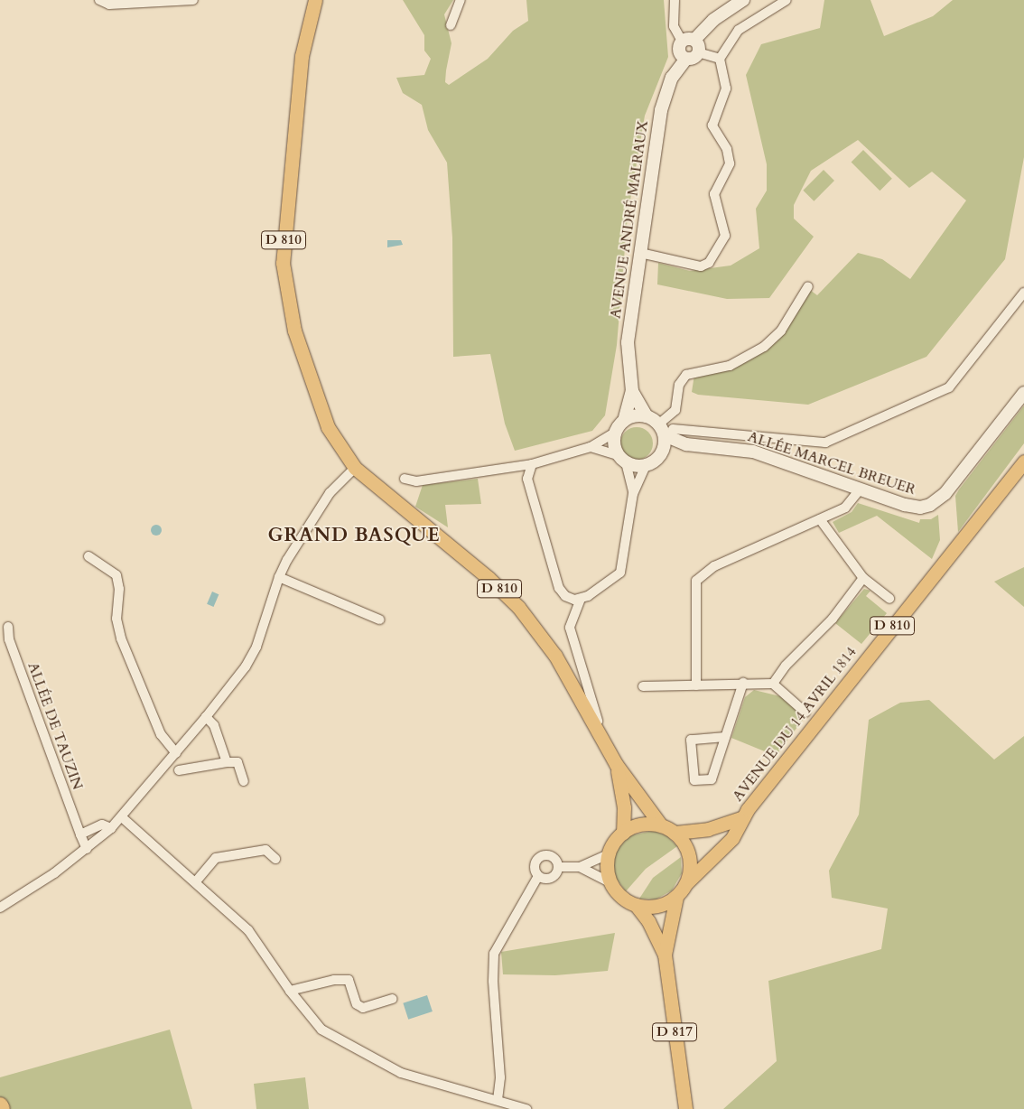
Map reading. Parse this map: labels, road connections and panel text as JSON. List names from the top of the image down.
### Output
{
  "streets": {
    "main road": ["D 810", "AVENUE DU 14 AVRIL 1814", "D 817"],
    "street": ["AVENUE ANDRÉ MALRAUX", "ALLÉE MARCEL BREUER", "ALLÉE DE TAUZIN"]
  },
  "crossings": [
    ["AVENUE ANDRÉ MALRAUX", "ALLÉE MARCEL BREUER"],
    ["D 810", "AVENUE DU 14 AVRIL 1814"],
    ["D 810", "D 817"],
    ["AVENUE DU 14 AVRIL 1814", "D 817"]
  ],
  "districts": ["GRAND BASQUE"]
}
